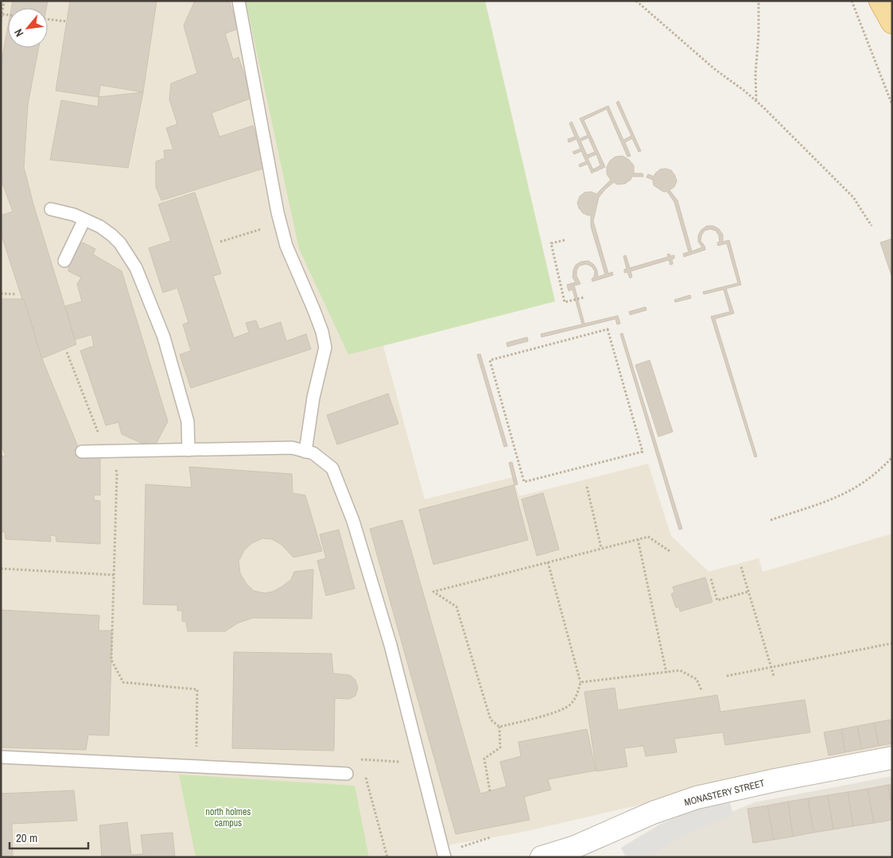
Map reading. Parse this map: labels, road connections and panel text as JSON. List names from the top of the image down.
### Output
{
  "streets": {
    "street": ["MONASTERY STREET"]
  },
  "parks": ["north holmes campus"],
  "scale_bar": "20 m",
  "north": "bottom left"
}
